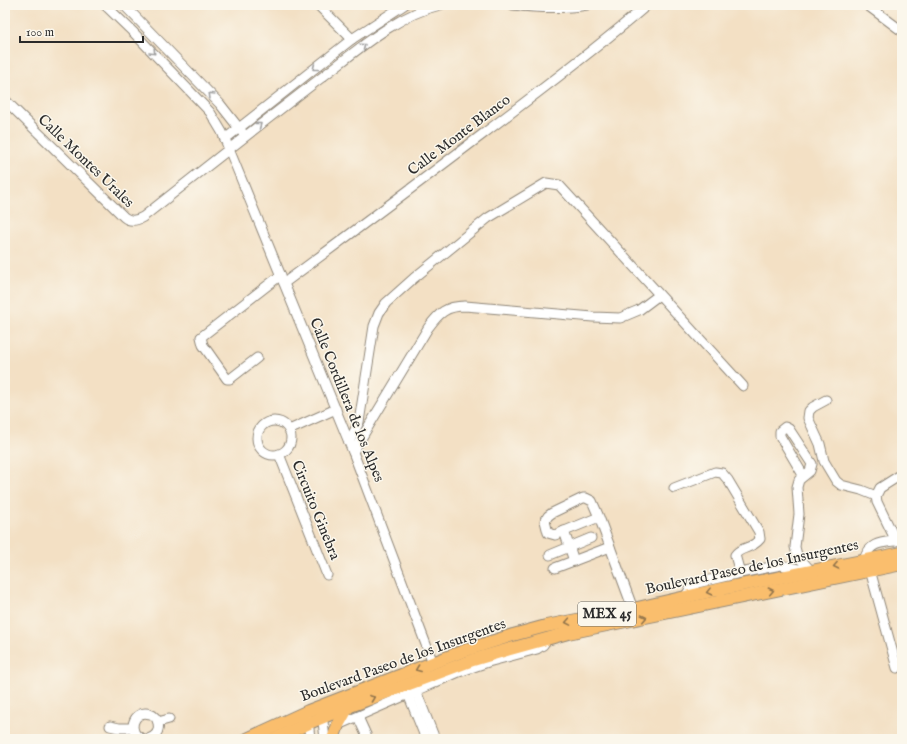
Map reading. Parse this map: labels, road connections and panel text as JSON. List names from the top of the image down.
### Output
{
  "streets": {
    "main road": ["Boulevard Paseo de los Insurgentes", "MEX 45"],
    "street": [
      "Calle Monte Blanco",
      "Calle Montes Urales",
      "Calle Cordillera de los Alpes",
      "Circuito Ginebra"
    ]
  },
  "crossings": [
    ["Calle Monte Blanco", "Calle Cordillera de los Alpes"],
    ["Calle Montes Urales", "Calle Cordillera de los Alpes"],
    ["Calle Cordillera de los Alpes", "Boulevard Paseo de los Insurgentes"]
  ],
  "scale_bar": "100 m"
}
